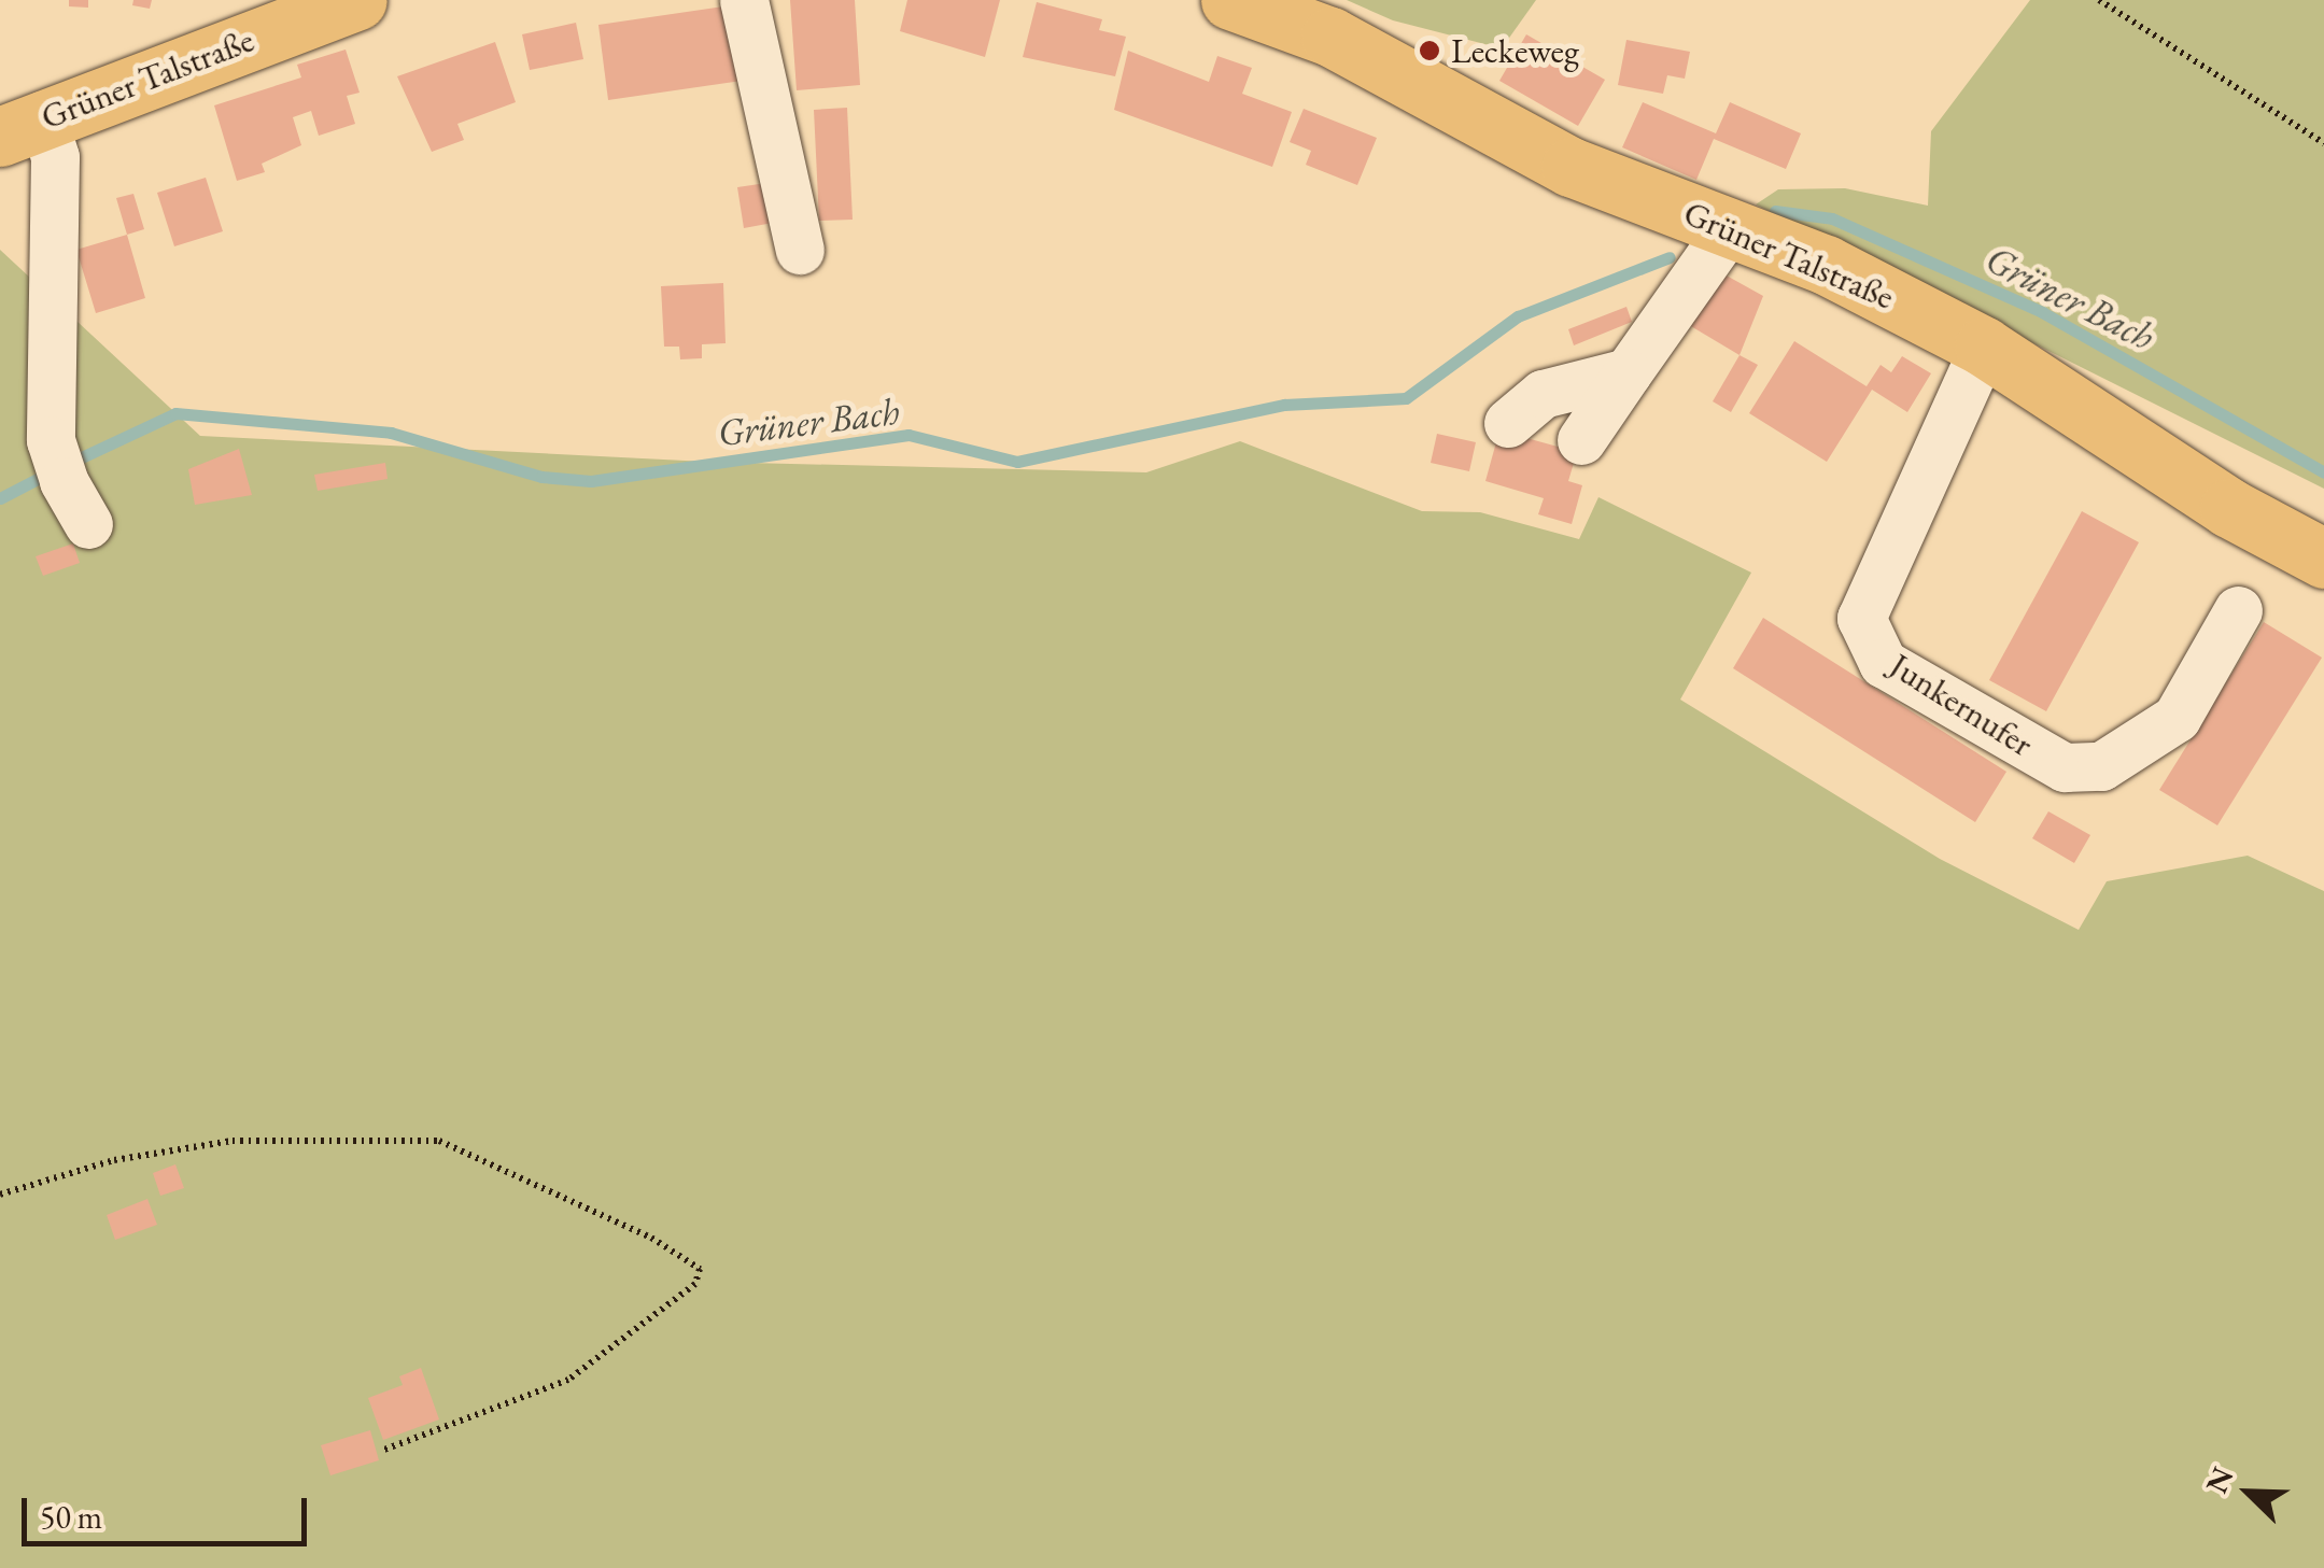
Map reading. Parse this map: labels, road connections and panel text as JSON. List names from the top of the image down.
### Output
{
  "streets": {
    "main road": ["Grüner Talstraße"],
    "street": ["Junkernufer"]
  },
  "crossings": [
    ["Grüner Talstraße", "Junkernufer"]
  ],
  "water": ["Grüner Bach"],
  "places": ["Leckeweg"],
  "scale_bar": "50 m",
  "north": "top left"
}
